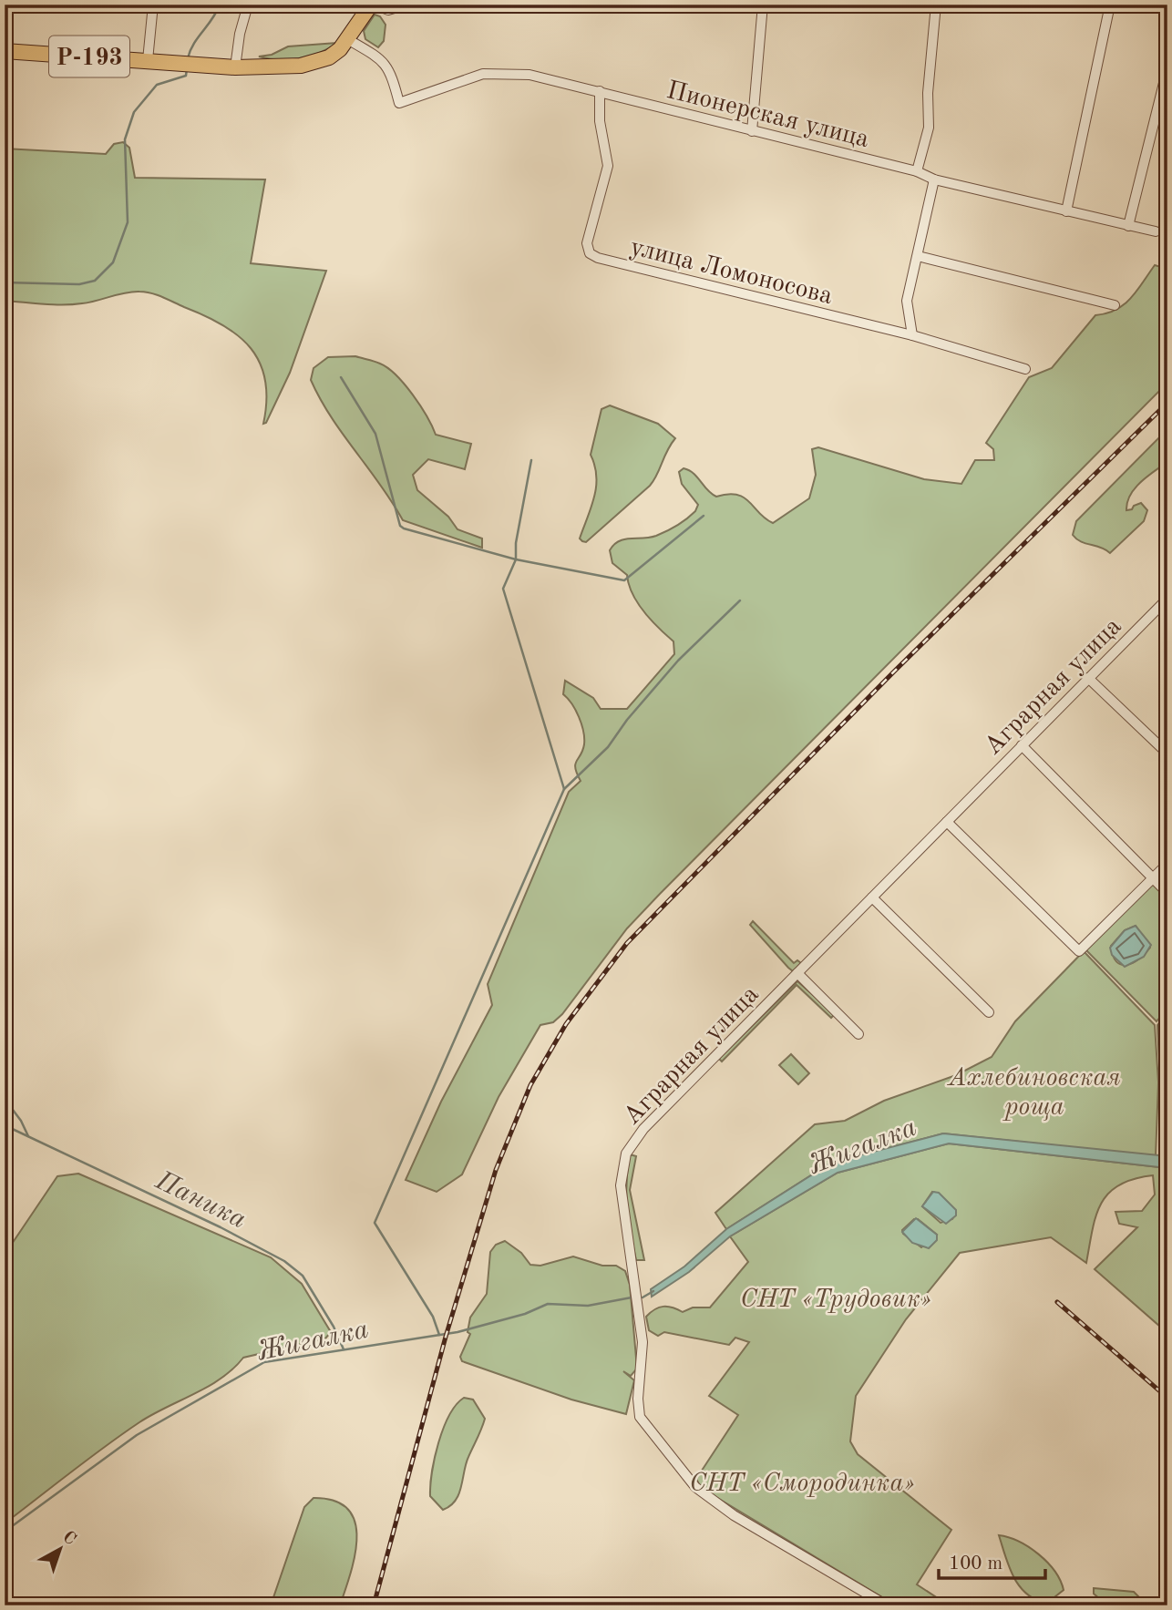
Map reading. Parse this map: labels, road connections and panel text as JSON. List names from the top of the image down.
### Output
{
  "streets": {
    "main road": ["Р-193"],
    "street": ["Пионерская улица", "улица Ломоносова", "Аграрная улица"]
  },
  "crossings": [
    ["Р-193", "Пионерская улица"],
    ["Пионерская улица", "улица Ломоносова"]
  ],
  "water": ["Жигалка", "Паника"],
  "parks": ["Ахлебиновская роща", "СНТ «Трудовик»", "СНТ «Смородинка»"],
  "scale_bar": "100 m",
  "north": "top right"
}
